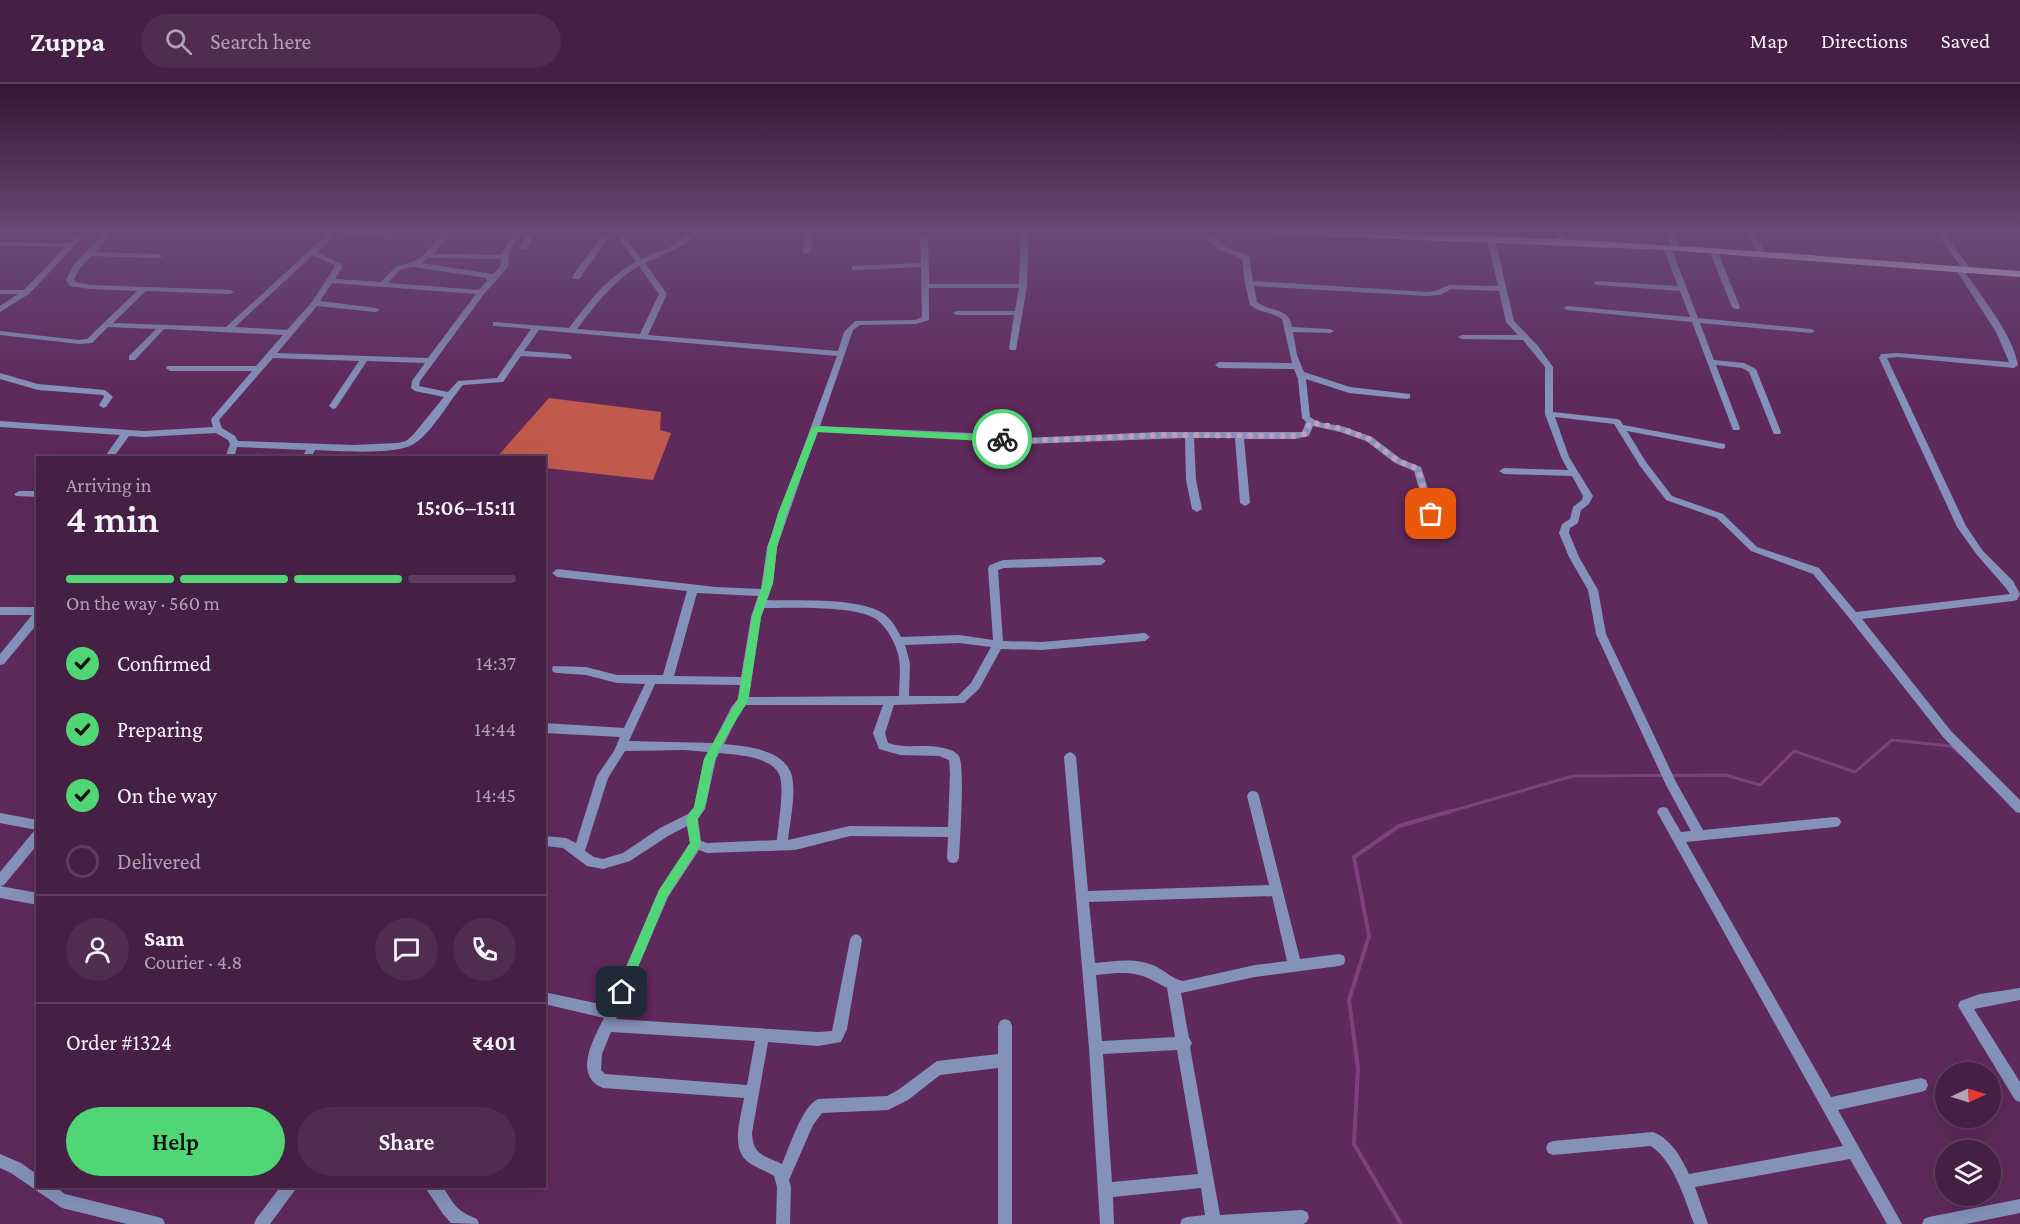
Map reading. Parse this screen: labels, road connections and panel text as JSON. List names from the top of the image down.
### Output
{
  "north": "right",
  "page": {
    "header": "Zuppa",
    "search": "Search here",
    "nav": ["Map", "Directions", "Saved"],
    "heading": ["4 min", "Arriving in", "15:06–15:11"],
    "panel": [
      "Sam",
      "Courier · 4.8",
      "Order #1324",
      "₹401"
    ],
    "bar": "On the way · 560 m",
    "list": [
      ["Confirmed", "14:37"],
      ["Preparing", "14:44"],
      ["On the way", "14:45"],
      "Delivered"
    ],
    "buttons": ["Help", "Share"]
  }
}
